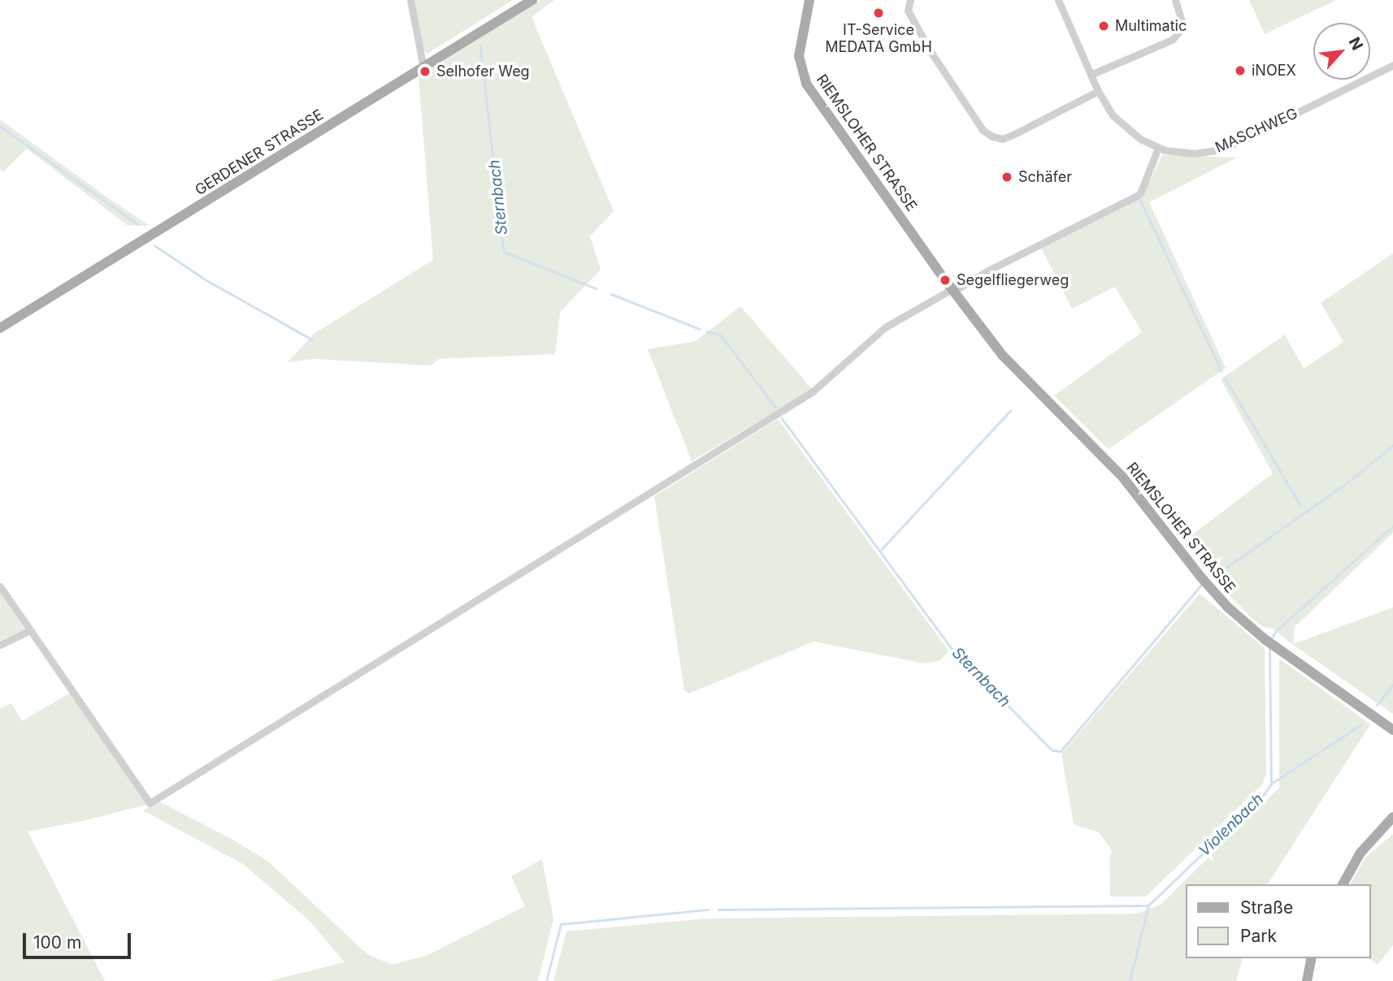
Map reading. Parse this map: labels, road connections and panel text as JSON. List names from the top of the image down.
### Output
{
  "streets": {
    "main road": ["RIEMSLOHER STRASSE", "GERDENER STRASSE"],
    "street": ["MASCHWEG"]
  },
  "water": ["Sternbach", "Violenbach"],
  "places": [
    "IT-Service MEDATA GmbH",
    "Multimatic",
    "iNOEX",
    "Selhofer Weg",
    "Schäfer",
    "Segelfliegerweg"
  ],
  "legend": ["Straße", "Park"],
  "scale_bar": "100 m",
  "north": "top right"
}
